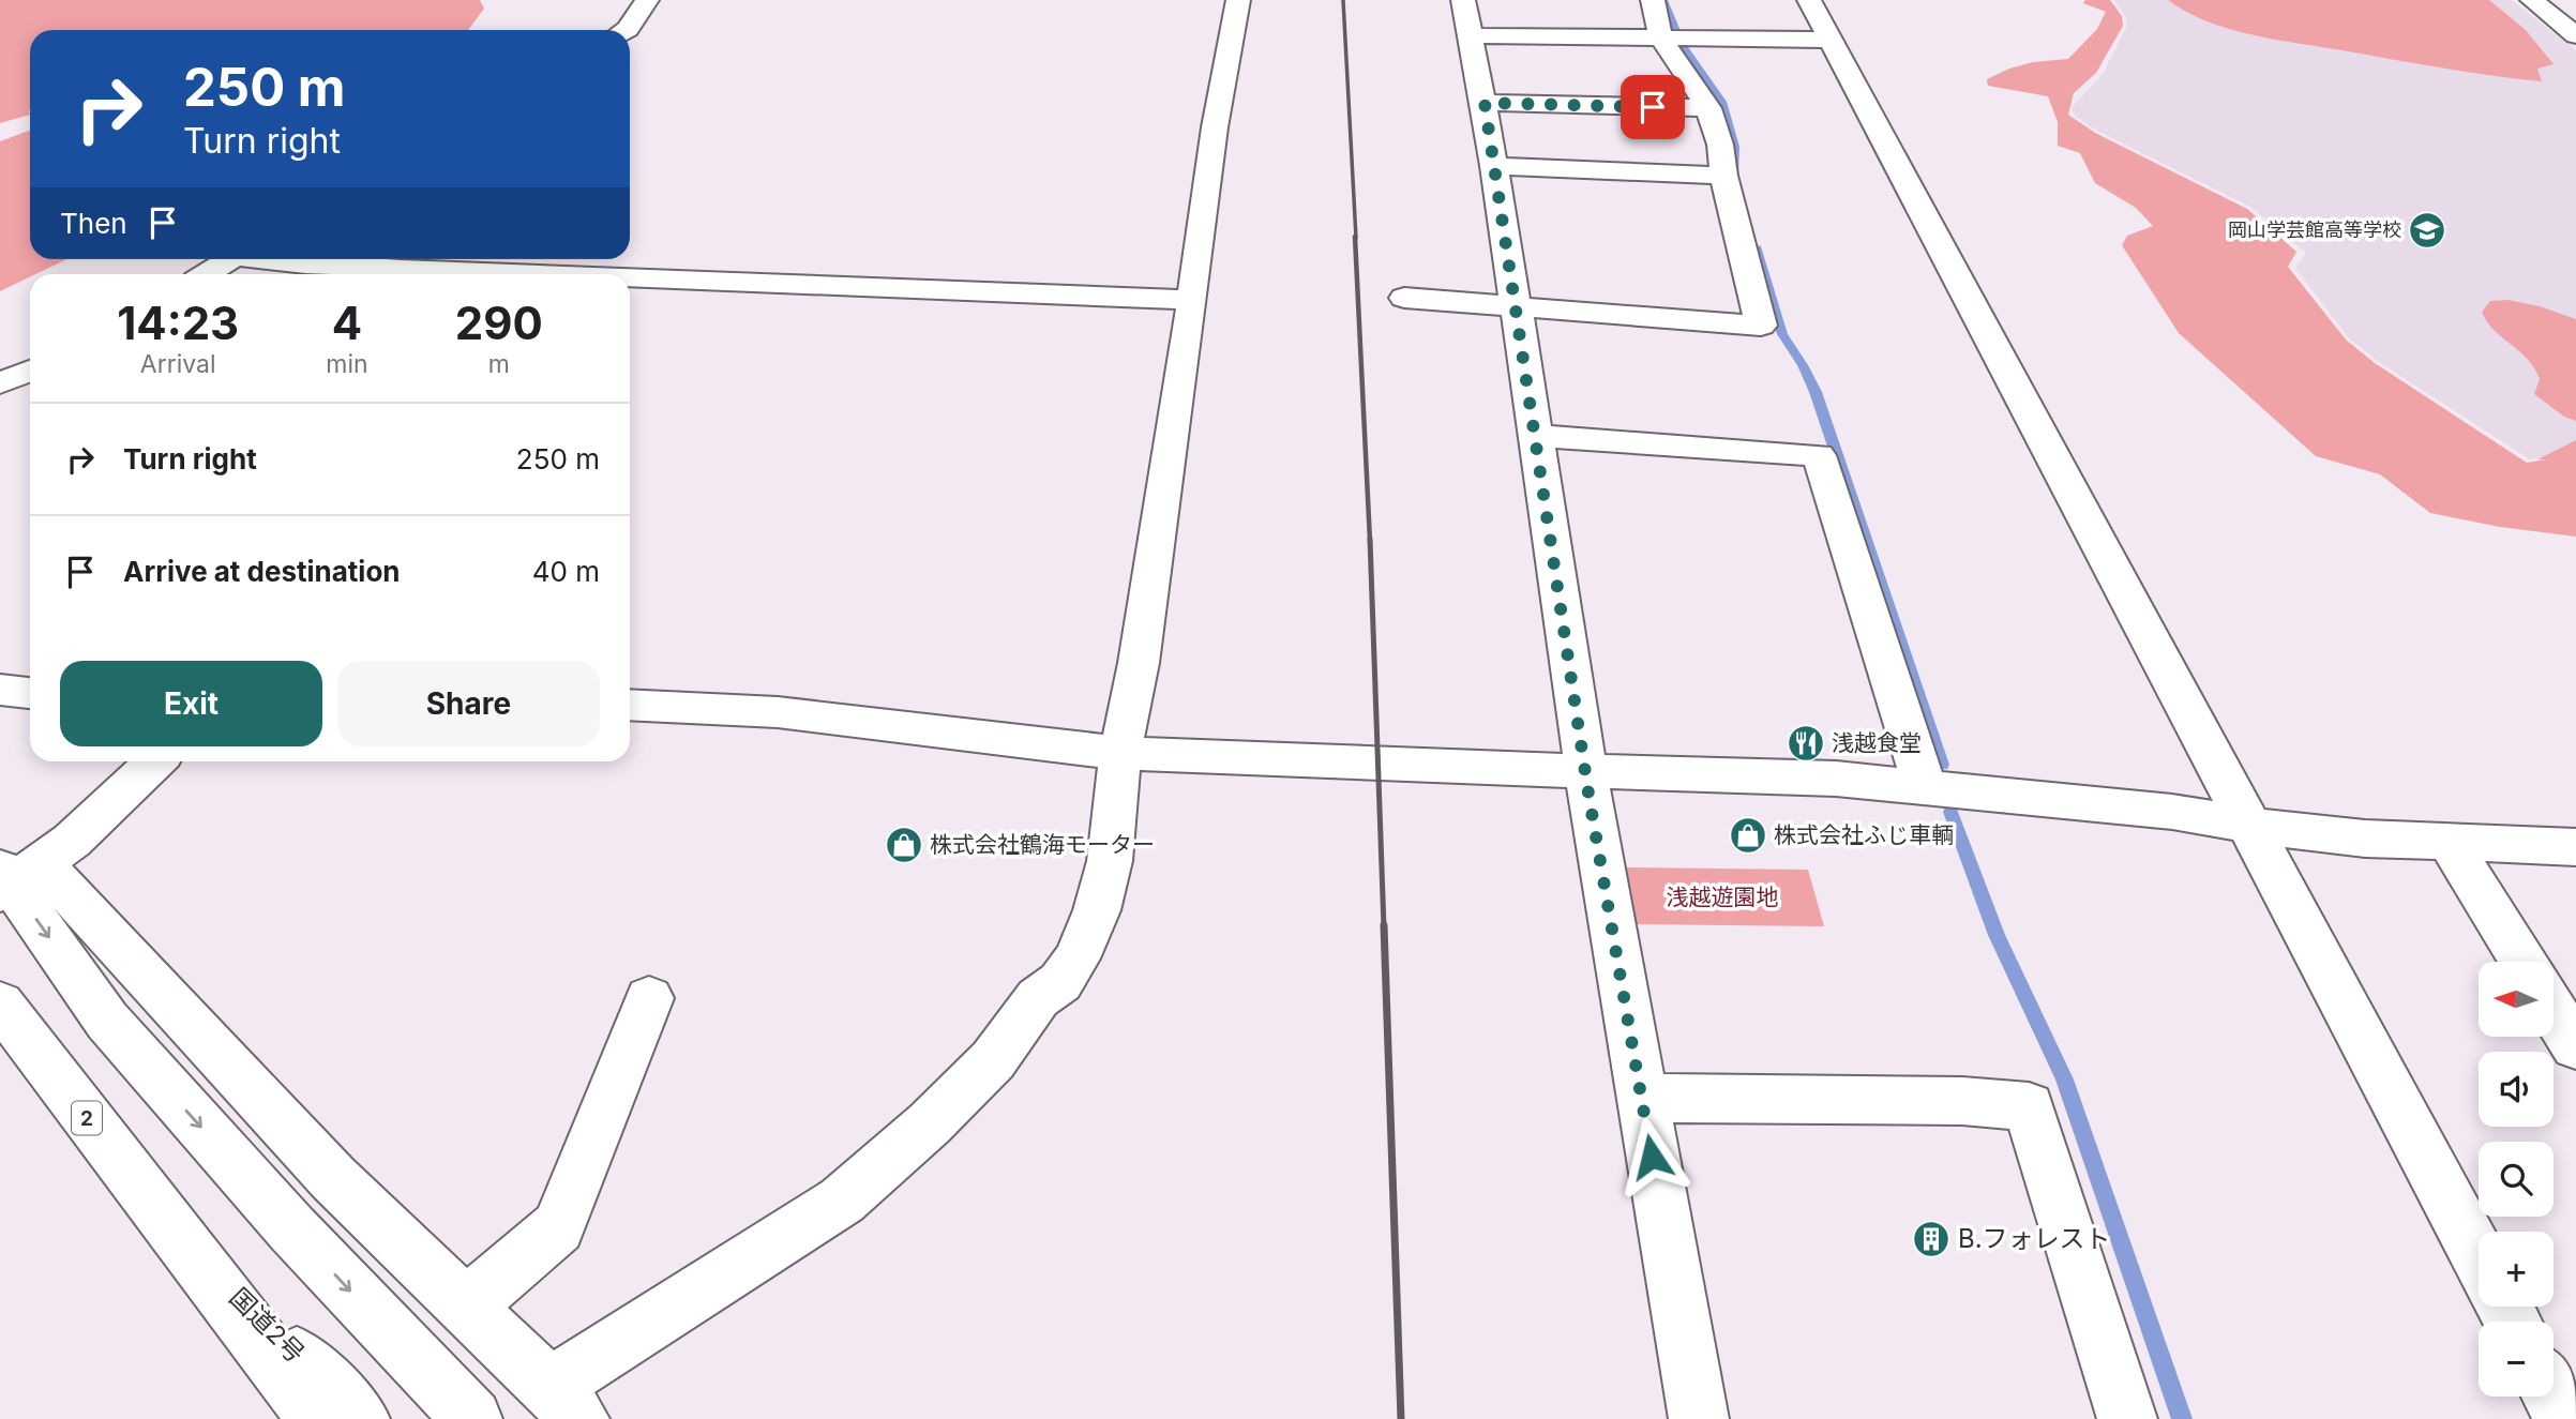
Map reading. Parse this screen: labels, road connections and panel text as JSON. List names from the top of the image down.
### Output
{
  "streets": {
    "main road": ["2", "国道2号"]
  },
  "parks": ["浅越遊園地"],
  "places": {
    "school or university": ["岡山学芸館高等学校"],
    "restaurant": ["浅越食堂"],
    "shop": ["株式会社ふじ車輌", "株式会社鶴海モーター"],
    "building": ["B.フォレスト"]
  },
  "north": "left",
  "page": {
    "turn": ["250 m", "Turn right"],
    "then": "Then",
    "eta": [
      "14:23",
      "Arrival",
      "4",
      "min",
      "290",
      "m"
    ],
    "list": [
      {
        "name": "Turn right",
        "value": "250 m"
      },
      {
        "name": "Arrive at destination",
        "value": "40 m"
      }
    ],
    "buttons": ["Exit", "Share"],
    "map_buttons": ["+", "−"]
  }
}
